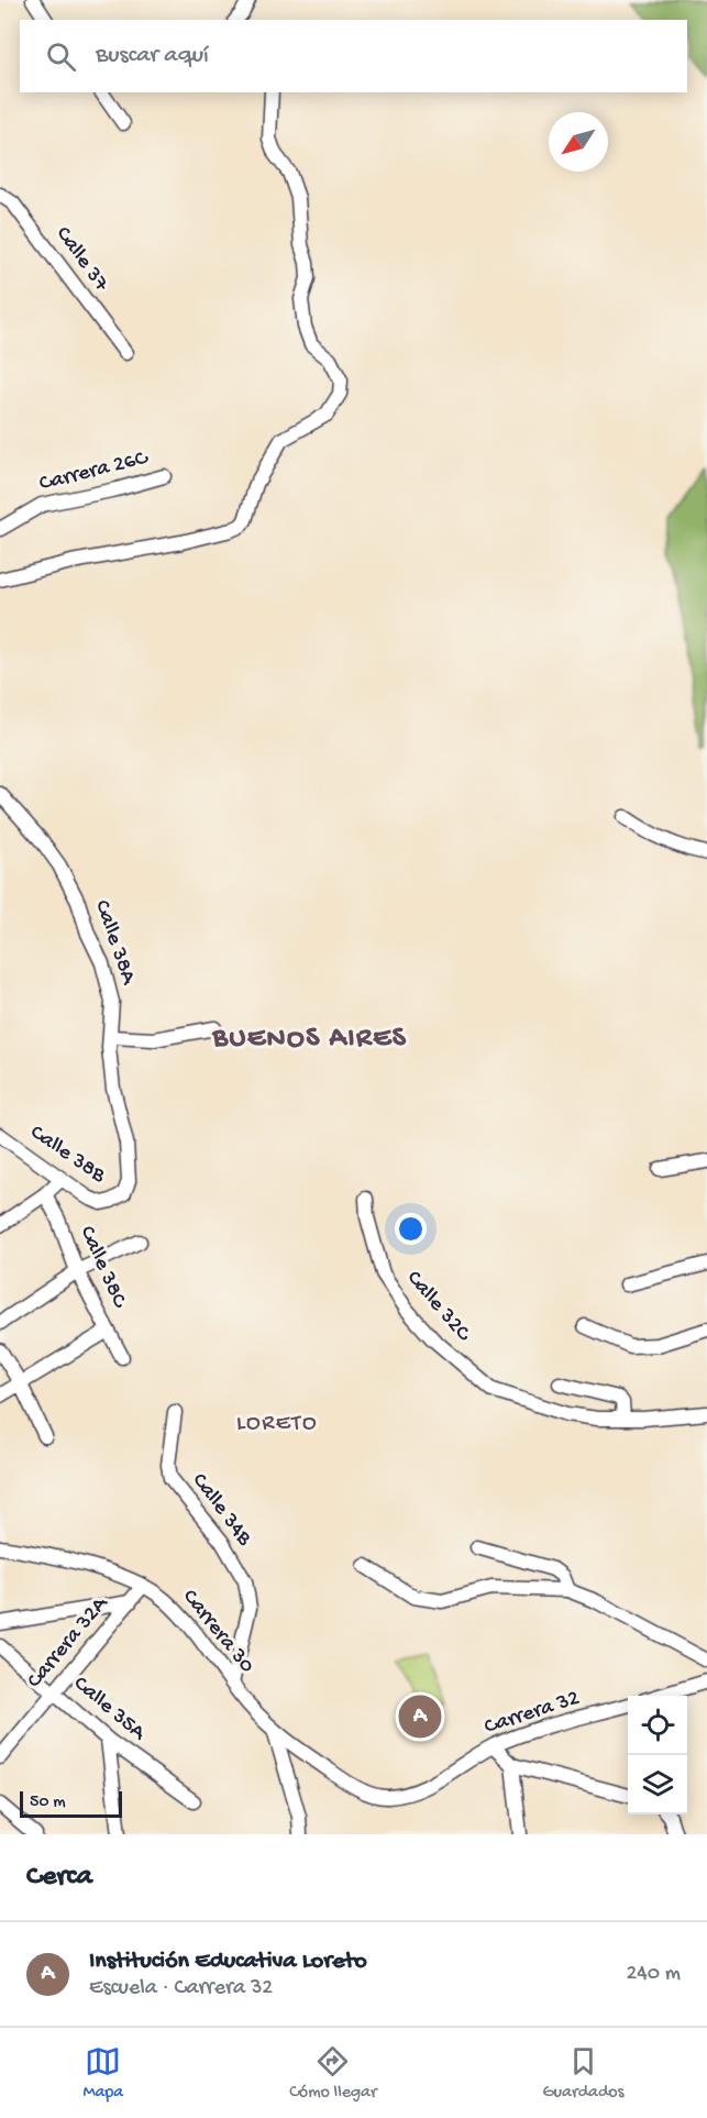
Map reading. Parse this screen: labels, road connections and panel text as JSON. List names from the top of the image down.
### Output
{
  "streets": {
    "street": [
      "Calle 37",
      "Carrera 26C",
      "Calle 38A",
      "Calle 38B",
      "Calle 38C",
      "Calle 32C",
      "Calle 34B",
      "Carrera 30",
      "Carrera 32A",
      "Calle 35A",
      "Carrera 32"
    ]
  },
  "crossings": [
    ["Calle 38A", "Calle 38B"],
    ["Calle 34B", "Carrera 30"],
    ["Carrera 30", "Carrera 32A"],
    ["Carrera 30", "Carrera 32"],
    ["Carrera 32A", "Calle 35A"]
  ],
  "districts": ["BUENOS AIRES", "LORETO"],
  "scale_bar": "50 m",
  "north": "bottom left",
  "page": {
    "search": "Buscar aquí",
    "pins": "A",
    "scale": "50 m",
    "heading": "Cerca",
    "list": [
      {
        "mark": "A",
        "name": "Institución Educativa Loreto",
        "note": "Escuela · Carrera 32",
        "value": "240 m"
      }
    ],
    "nav": ["Mapa", "Cómo llegar", "Guardados"]
  }
}
